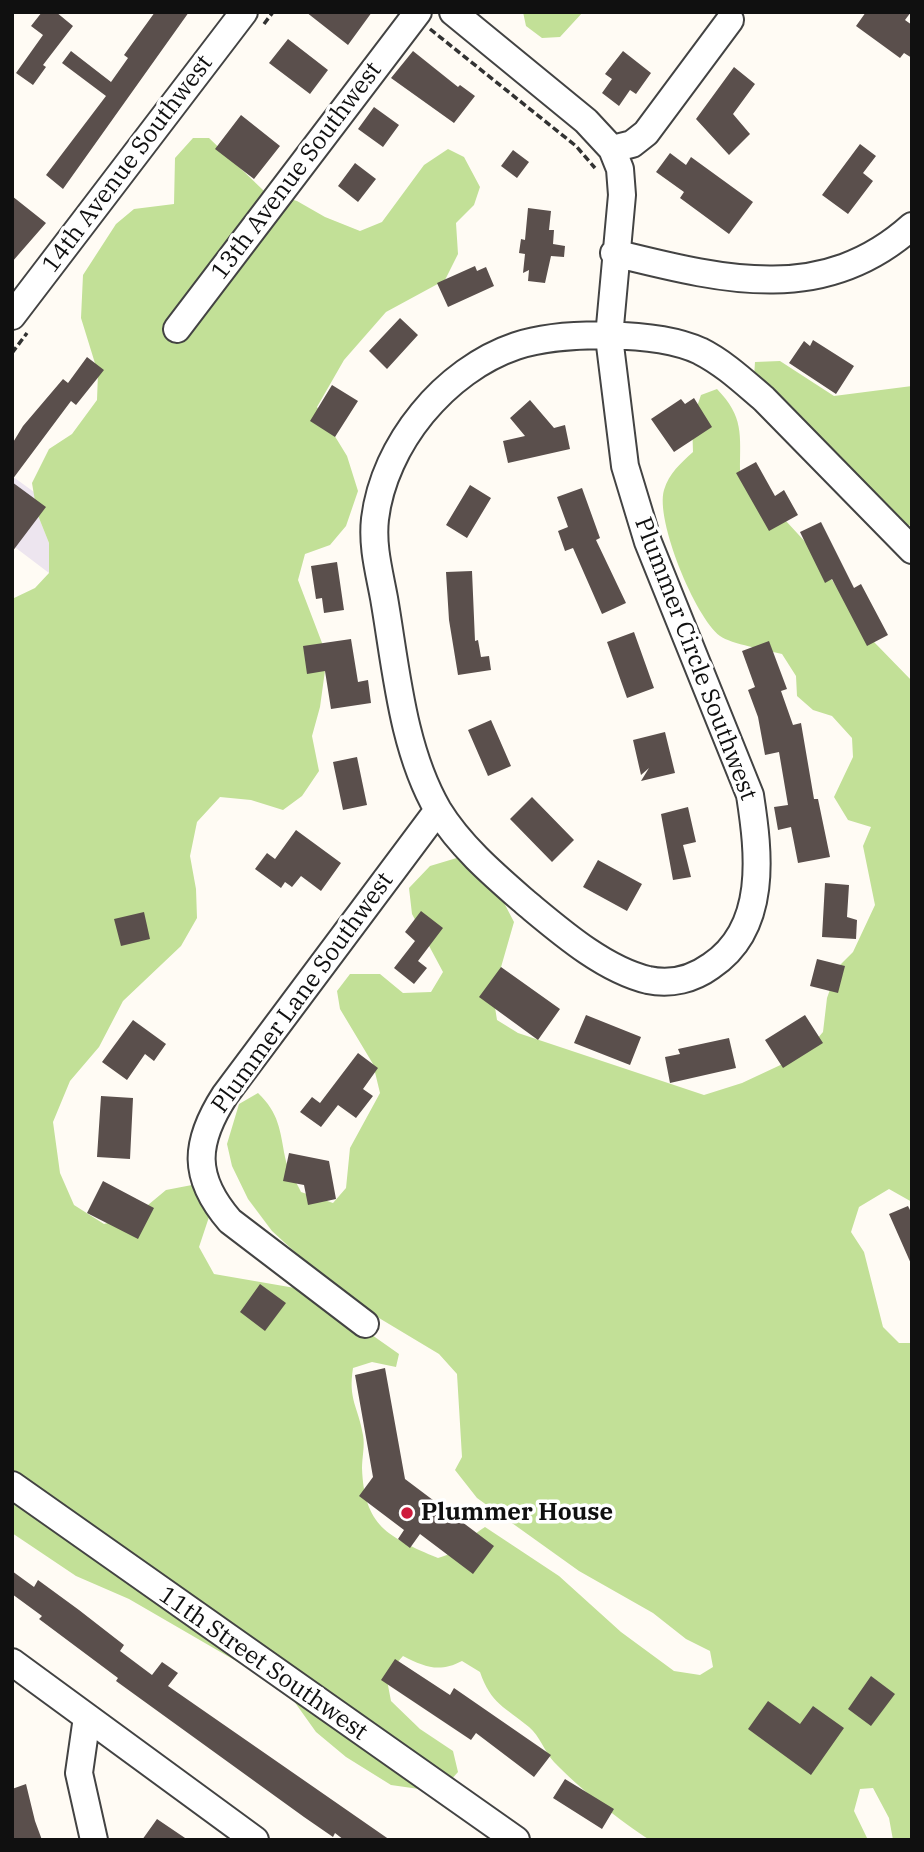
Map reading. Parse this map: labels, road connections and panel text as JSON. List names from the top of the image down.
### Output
{
  "streets": {
    "street": [
      "14th Avenue Southwest",
      "13th Avenue Southwest",
      "Plummer Circle Southwest",
      "Plummer Lane Southwest",
      "11th Street Southwest"
    ]
  },
  "crossings": [
    ["Plummer Circle Southwest", "Plummer Lane Southwest"]
  ],
  "places": ["Plummer House"]
}
